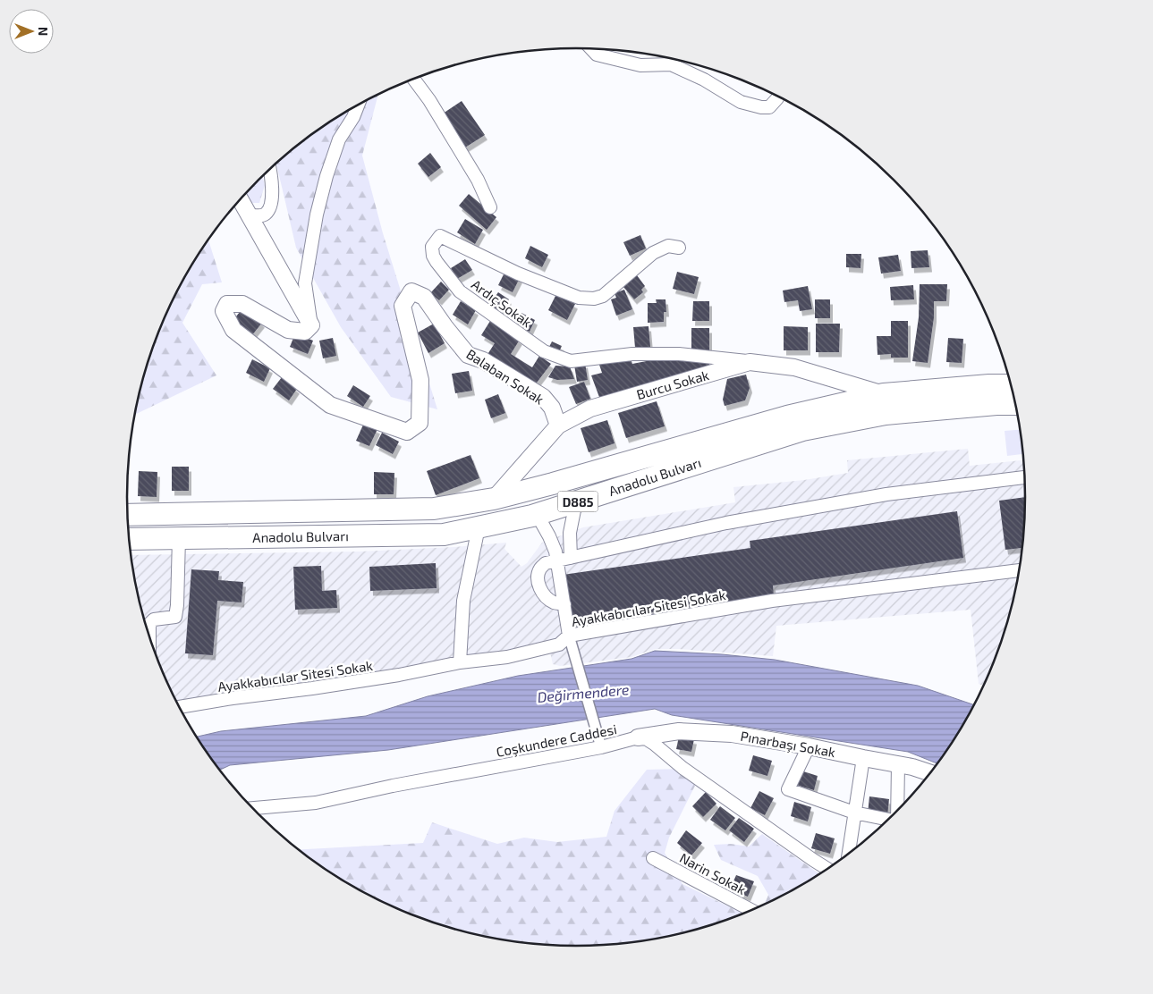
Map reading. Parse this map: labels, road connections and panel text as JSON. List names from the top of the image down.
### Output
{
  "streets": {
    "highway": ["Anadolu Bulvarı", "D885"],
    "street": [
      "Ardıç Sokak",
      "Balaban Sokak",
      "Burcu Sokak",
      "Ayakkabıcılar Sitesi Sokak",
      "Coşkundere Caddesi",
      "Pınarbaşı Sokak",
      "Narin Sokak"
    ]
  },
  "crossings": [
    ["Ardıç Sokak", "Burcu Sokak"],
    ["Balaban Sokak", "Burcu Sokak"],
    ["Burcu Sokak", "Anadolu Bulvarı"],
    ["Coşkundere Caddesi", "Pınarbaşı Sokak"]
  ],
  "water": ["Değirmendere"],
  "north": "right"
}
